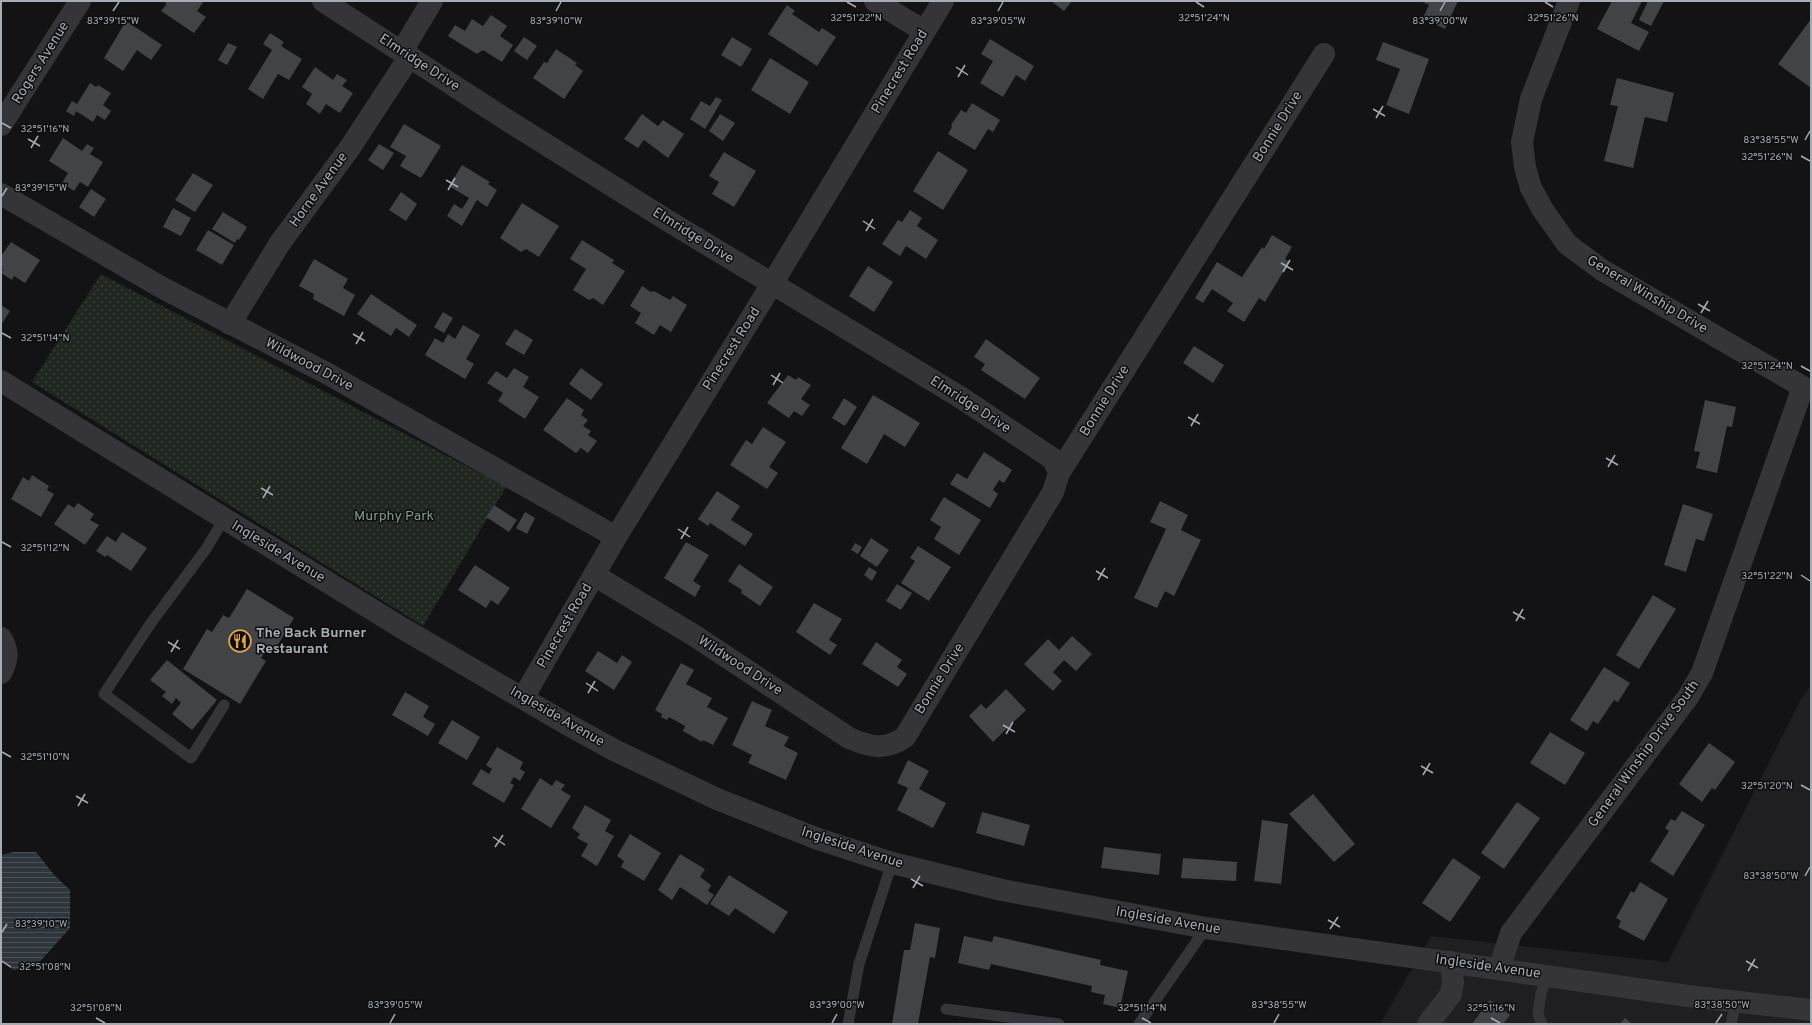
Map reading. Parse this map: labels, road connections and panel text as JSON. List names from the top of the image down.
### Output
{
  "streets": {
    "street": [
      "Rogers Avenue",
      "Elmridge Drive",
      "Pinecrest Road",
      "Bonnie Drive",
      "Horne Avenue",
      "General Winship Drive",
      "Wildwood Drive",
      "Ingleside Avenue",
      "General Winship Drive South"
    ]
  },
  "crossings": [
    ["Elmridge Drive", "Pinecrest Road"],
    ["Elmridge Drive", "Bonnie Drive"],
    ["Elmridge Drive", "Horne Avenue"],
    ["Pinecrest Road", "Wildwood Drive"],
    ["Pinecrest Road", "Ingleside Avenue"],
    ["Bonnie Drive", "Wildwood Drive"],
    ["Horne Avenue", "Wildwood Drive"],
    ["General Winship Drive", "General Winship Drive South"],
    ["Ingleside Avenue", "General Winship Drive South"]
  ],
  "parks": ["Murphy Park"],
  "places": {
    "restaurant": ["The Back Burner Restaurant"]
  },
  "coordinates": [
    "32°51'22\"N",
    "32°51'24\"N",
    "32°51'26\"N",
    "83°39'15\"W",
    "83°39'10\"W",
    "83°39'05\"W",
    "83°39'00\"W",
    "32°51'16\"N",
    "83°38'55\"W",
    "32°51'14\"N",
    "32°51'12\"N",
    "32°51'10\"N",
    "32°51'20\"N",
    "83°38'50\"W",
    "32°51'08\"N"
  ]
}
